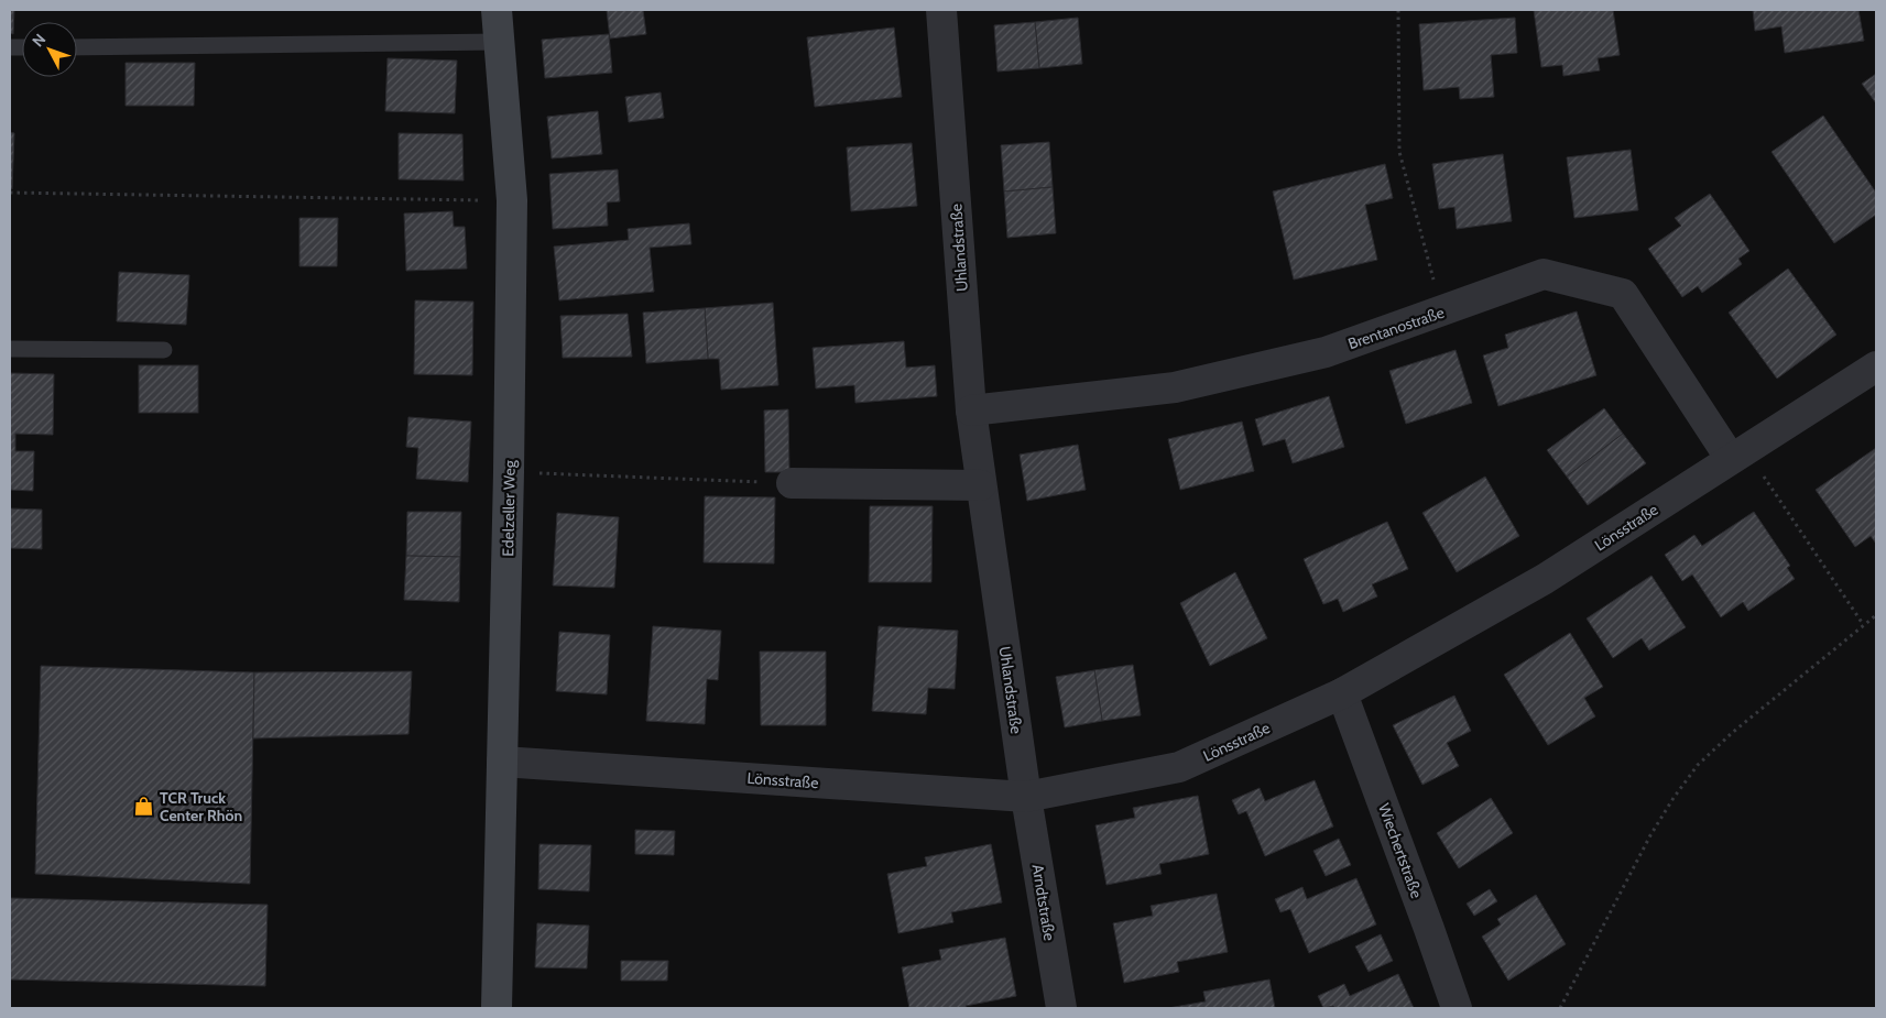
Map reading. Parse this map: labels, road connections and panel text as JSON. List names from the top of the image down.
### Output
{
  "streets": {
    "main road": ["Edelzeller Weg"],
    "street": [
      "Uhlandstraße",
      "Brentanostraße",
      "Lönsstraße",
      "Wiechertstraße",
      "Arndtstraße"
    ]
  },
  "crossings": [
    ["Uhlandstraße", "Brentanostraße"],
    ["Uhlandstraße", "Lönsstraße"],
    ["Uhlandstraße", "Arndtstraße"],
    ["Brentanostraße", "Lönsstraße"],
    ["Edelzeller Weg", "Lönsstraße"],
    ["Lönsstraße", "Wiechertstraße"],
    ["Lönsstraße", "Arndtstraße"]
  ],
  "places": {
    "shop": ["TCR Truck Center Rhön"]
  },
  "north": "top left"
}
